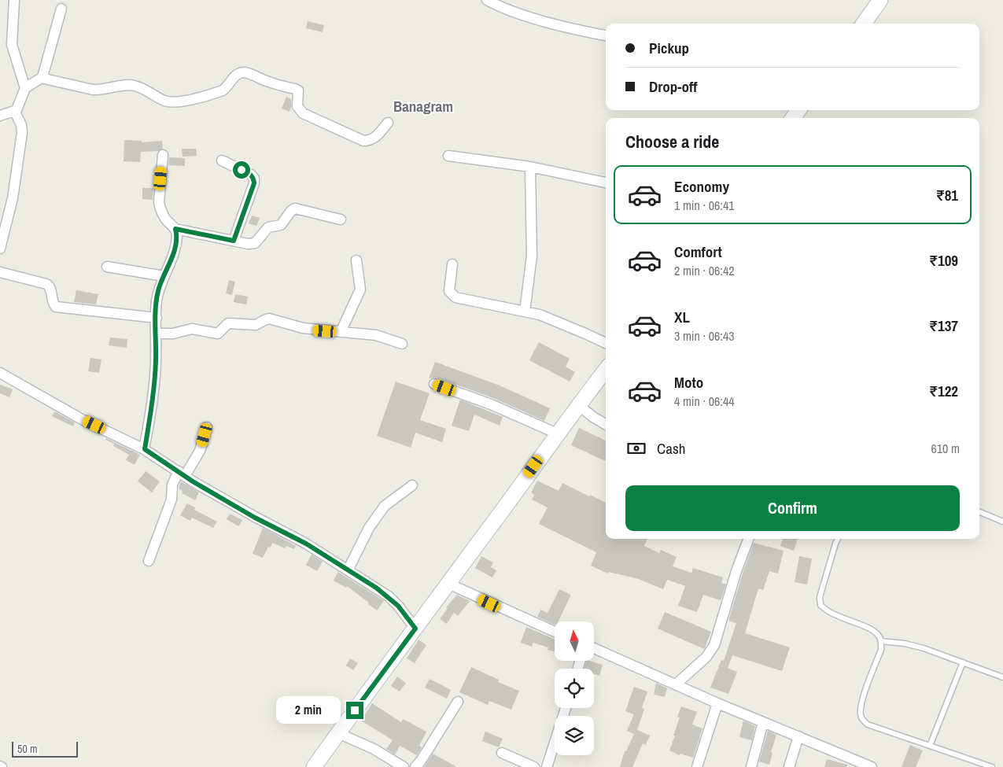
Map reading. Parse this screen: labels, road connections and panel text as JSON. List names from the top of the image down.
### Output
{
  "districts": ["Banagram"],
  "scale_bar": "50 m",
  "north": "top",
  "page": {
    "banner": ["Pickup", "Drop-off"],
    "heading": "Choose a ride",
    "list": [
      {
        "name": "Economy",
        "note": "1 min · 06:41",
        "value": "₹81"
      },
      {
        "name": "Comfort",
        "note": "2 min · 06:42",
        "value": "₹109"
      },
      {
        "name": "XL",
        "note": "3 min · 06:43",
        "value": "₹137"
      },
      {
        "name": "Moto",
        "note": "4 min · 06:44",
        "value": "₹122"
      }
    ],
    "pay": ["Cash", "610 m"],
    "buttons": "Confirm",
    "bubble": "2 min",
    "scale": "50 m"
  }
}
